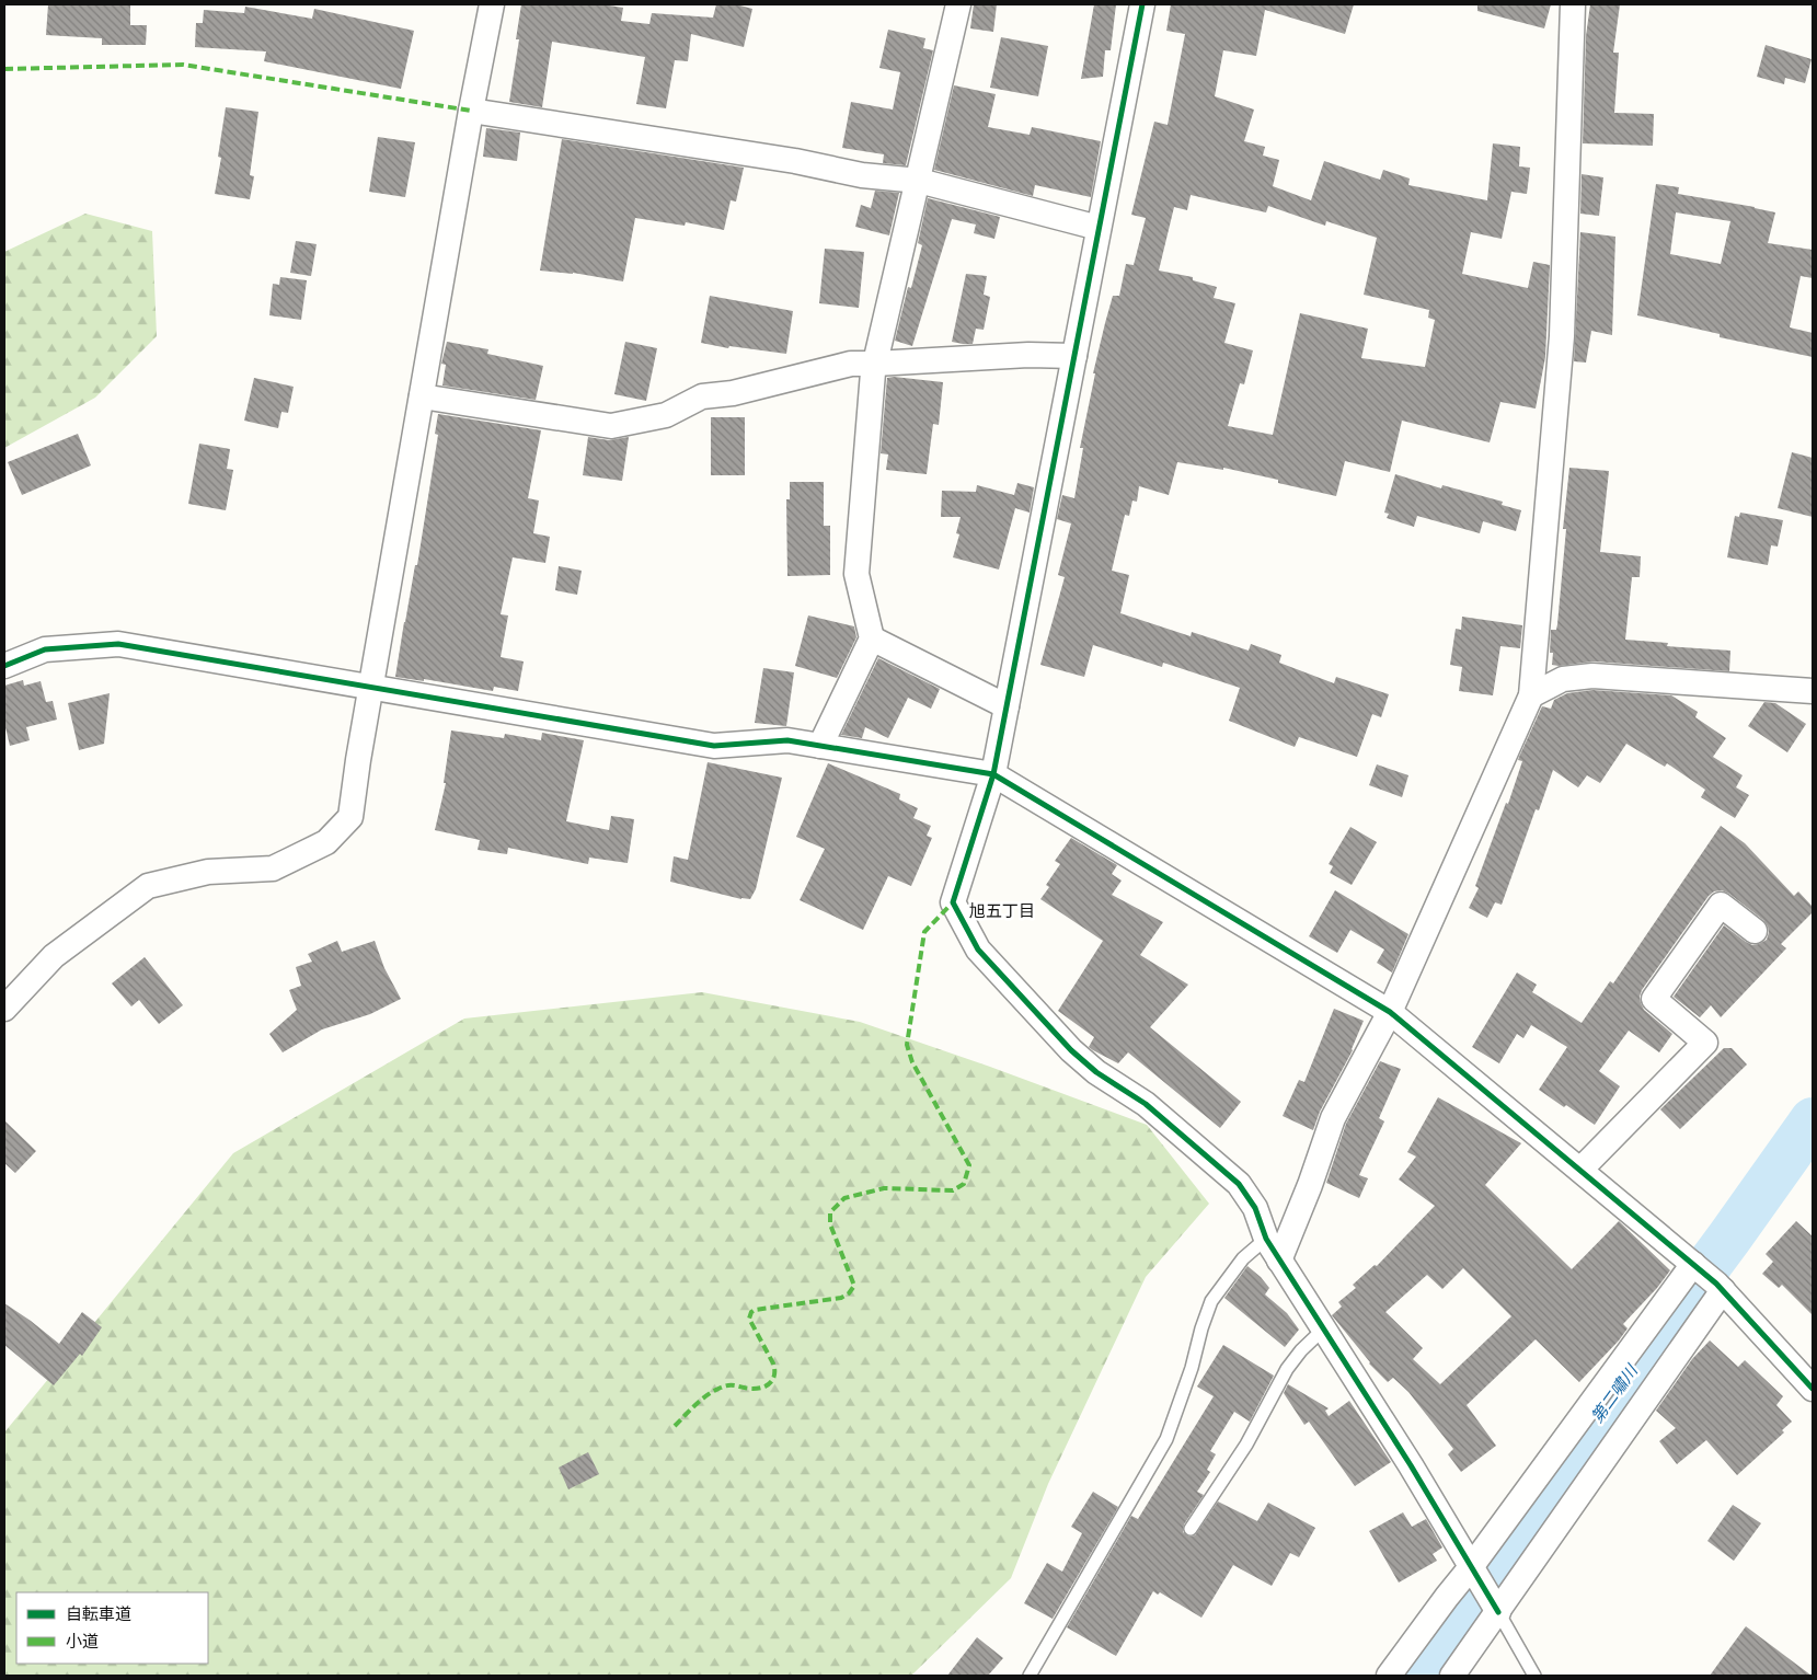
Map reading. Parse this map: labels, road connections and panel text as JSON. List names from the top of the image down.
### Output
{
  "districts": ["旭五丁目"],
  "water": ["第二嘯川"],
  "legend": ["自転車道", "小道"]
}
